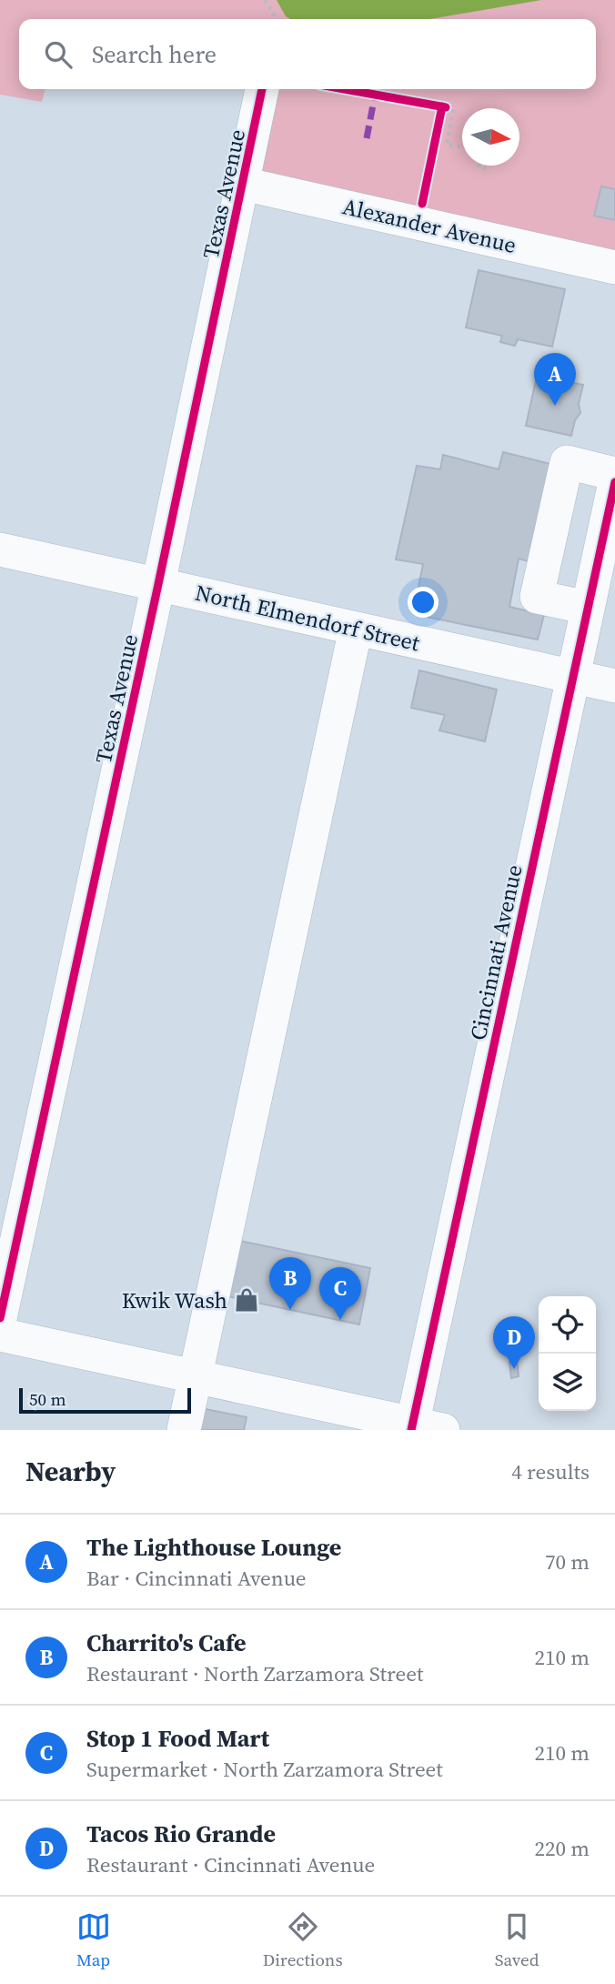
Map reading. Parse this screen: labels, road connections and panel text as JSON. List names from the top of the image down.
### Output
{
  "streets": {
    "street": [
      "Texas Avenue",
      "Alexander Avenue",
      "North Elmendorf Street",
      "Cincinnati Avenue"
    ]
  },
  "crossings": [
    ["Texas Avenue", "Alexander Avenue"],
    ["Texas Avenue", "North Elmendorf Street"],
    ["North Elmendorf Street", "Cincinnati Avenue"]
  ],
  "places": {
    "shop": ["Kwik Wash"]
  },
  "scale_bar": "50 m",
  "north": "right",
  "page": {
    "search": "Search here",
    "pins": [
      "A",
      "B",
      "C",
      "D"
    ],
    "scale": "50 m",
    "heading": ["Nearby", "4 results"],
    "list": [
      {
        "mark": "A",
        "name": "The Lighthouse Lounge",
        "note": "Bar · Cincinnati Avenue",
        "value": "70 m"
      },
      {
        "mark": "B",
        "name": "Charrito's Cafe",
        "note": "Restaurant · North Zarzamora Street",
        "value": "210 m"
      },
      {
        "mark": "C",
        "name": "Stop 1 Food Mart",
        "note": "Supermarket · North Zarzamora Street",
        "value": "210 m"
      },
      {
        "mark": "D",
        "name": "Tacos Rio Grande",
        "note": "Restaurant · Cincinnati Avenue",
        "value": "220 m"
      }
    ],
    "nav": ["Map", "Directions", "Saved"]
  }
}
